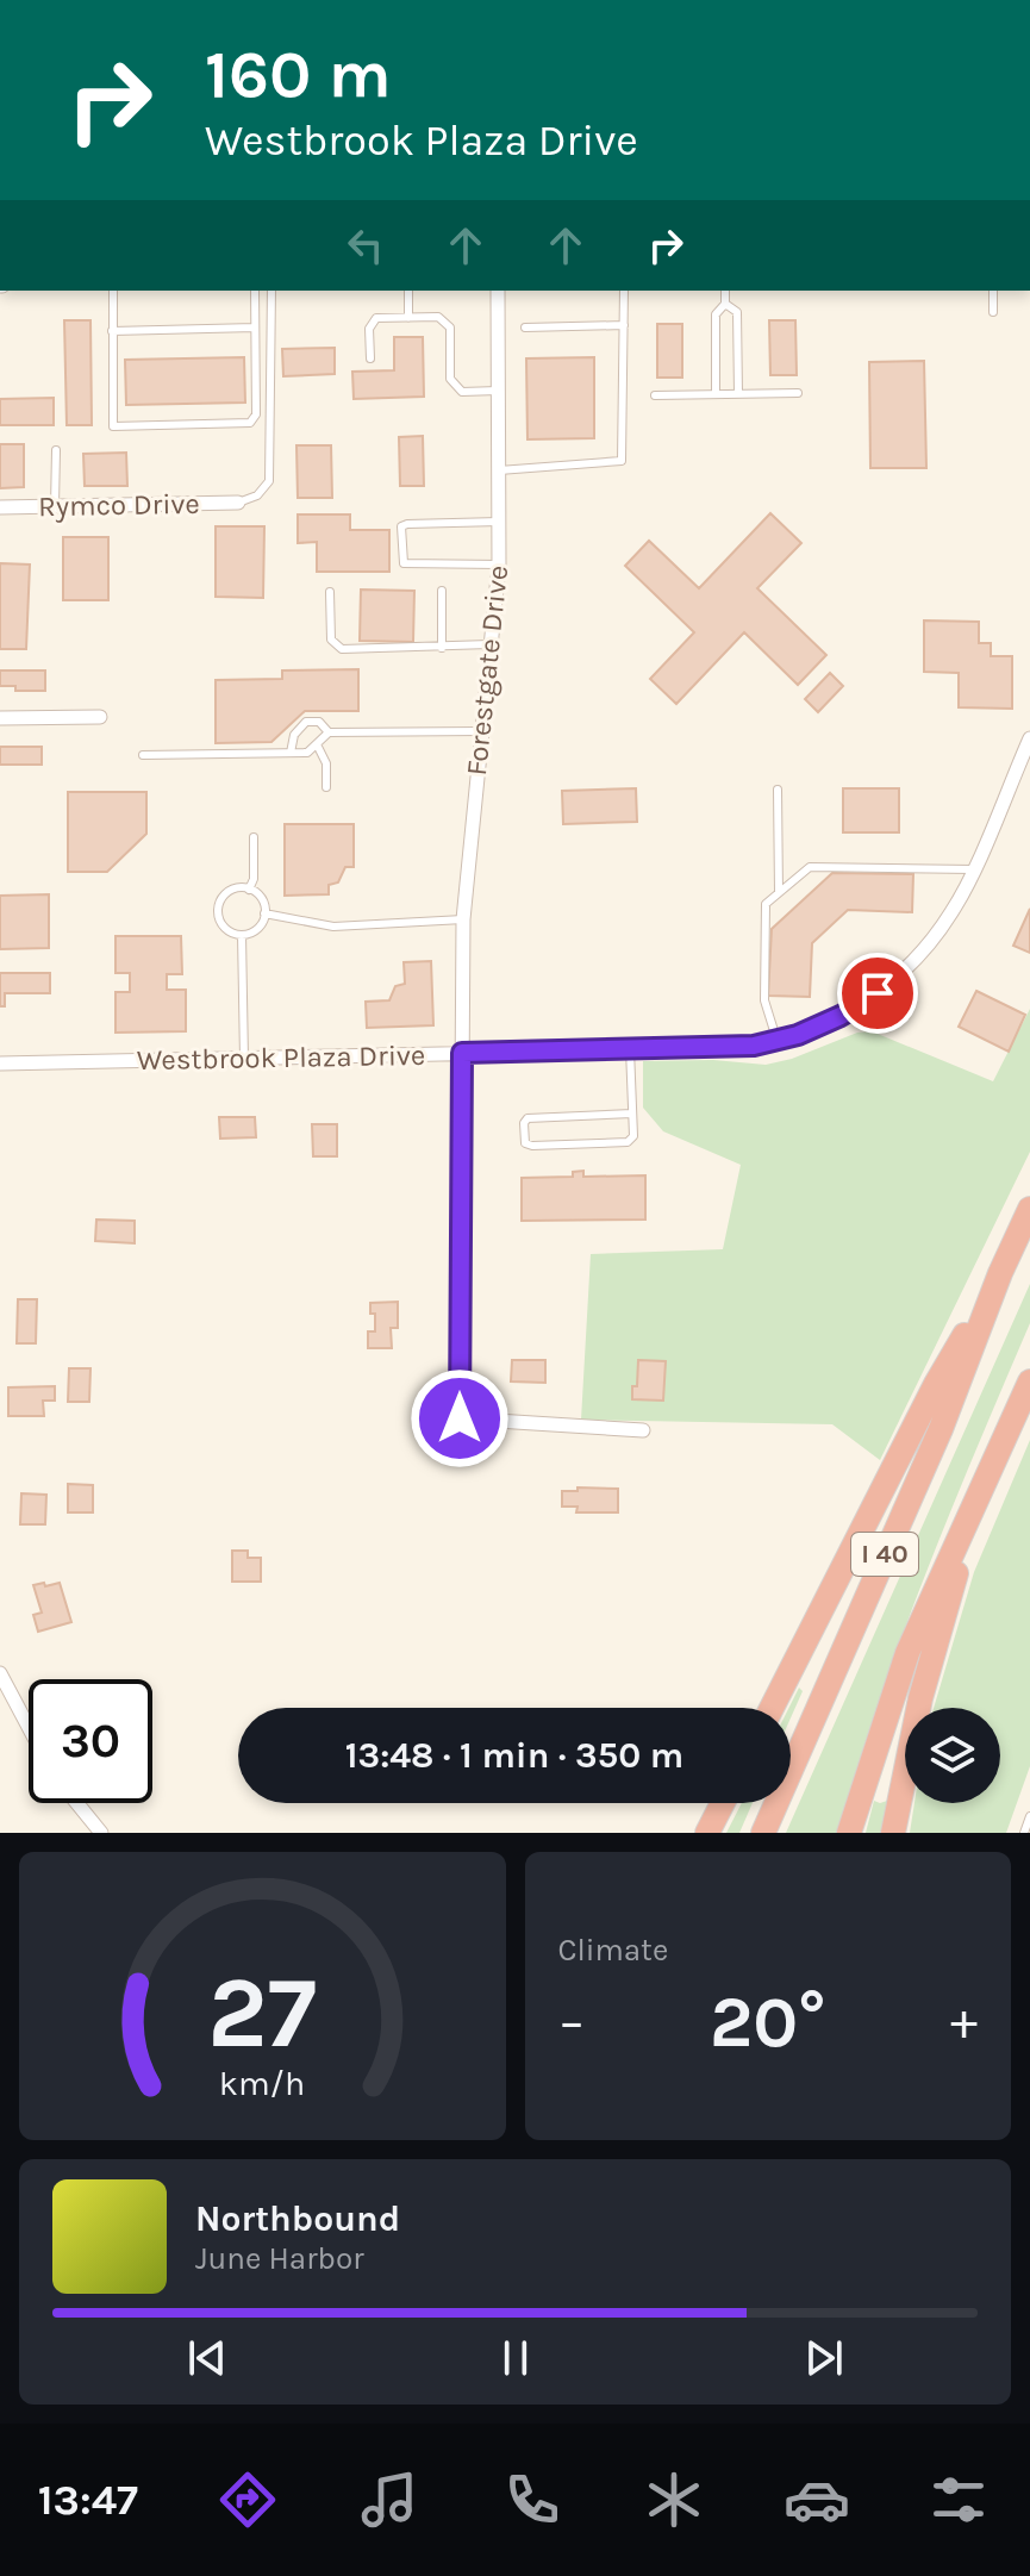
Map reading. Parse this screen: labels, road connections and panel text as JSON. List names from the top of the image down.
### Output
{
  "streets": {
    "highway": ["I 40"],
    "street": ["Rymco Drive", "Forestgate Drive", "Westbrook Plaza Drive"]
  },
  "crossings": [
    ["Forestgate Drive", "Westbrook Plaza Drive"]
  ],
  "page": {
    "turn": ["160 m", "Westbrook Plaza Drive"],
    "limit": "30",
    "trip": "13:48 · 1 min · 350 m",
    "tile": "Climate",
    "heat": ["−", "20°", "+"],
    "song": ["Northbound", "June Harbor"],
    "tabs": "13:47",
    "gauge": ["27", "km/h"]
  }
}
